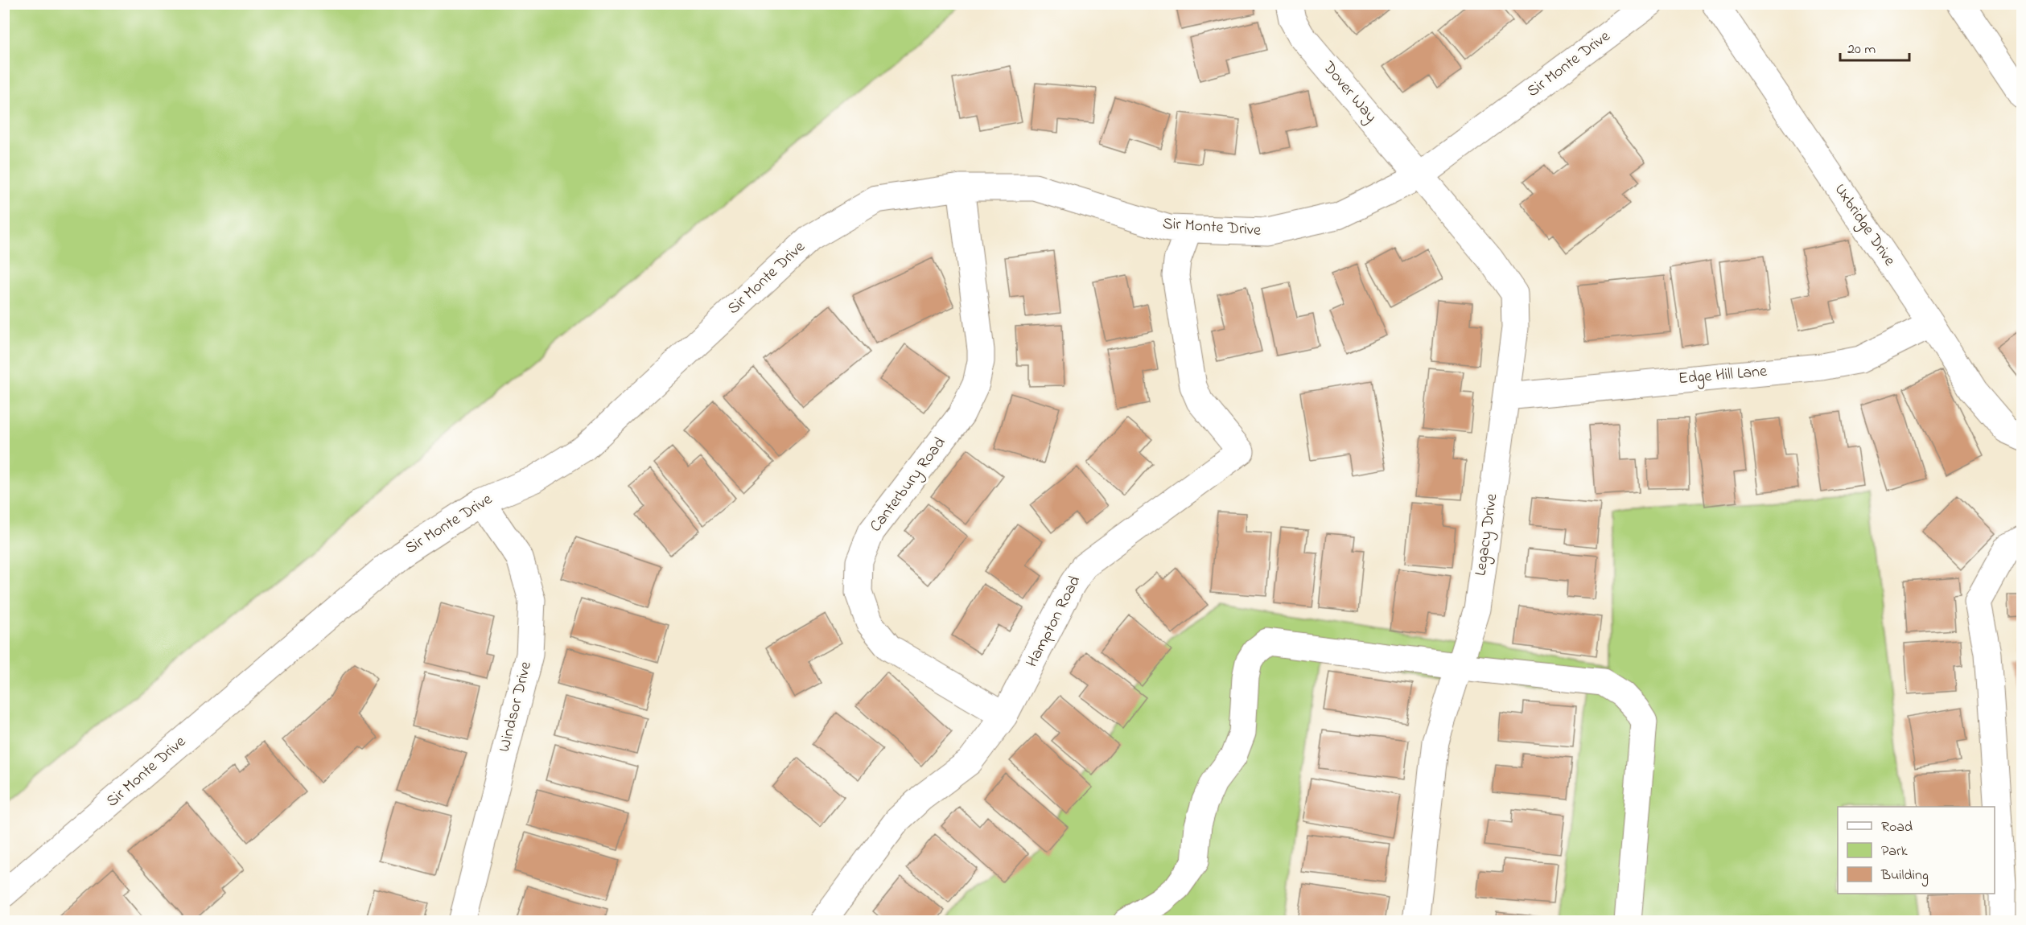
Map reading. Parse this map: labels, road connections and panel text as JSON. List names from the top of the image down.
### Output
{
  "streets": {
    "street": [
      "Sir Monte Drive",
      "Dover Way",
      "Uxbridge Drive",
      "Edge Hill Lane",
      "Canterbury Road",
      "Legacy Drive",
      "Hampton Road",
      "Windsor Drive"
    ]
  },
  "crossings": [
    ["Sir Monte Drive", "Dover Way"],
    ["Sir Monte Drive", "Canterbury Road"],
    ["Sir Monte Drive", "Legacy Drive"],
    ["Sir Monte Drive", "Hampton Road"],
    ["Sir Monte Drive", "Windsor Drive"],
    ["Dover Way", "Legacy Drive"],
    ["Uxbridge Drive", "Edge Hill Lane"],
    ["Edge Hill Lane", "Legacy Drive"],
    ["Canterbury Road", "Hampton Road"]
  ],
  "legend": ["Road", "Park", "Building"],
  "scale_bar": "20 m"
}
